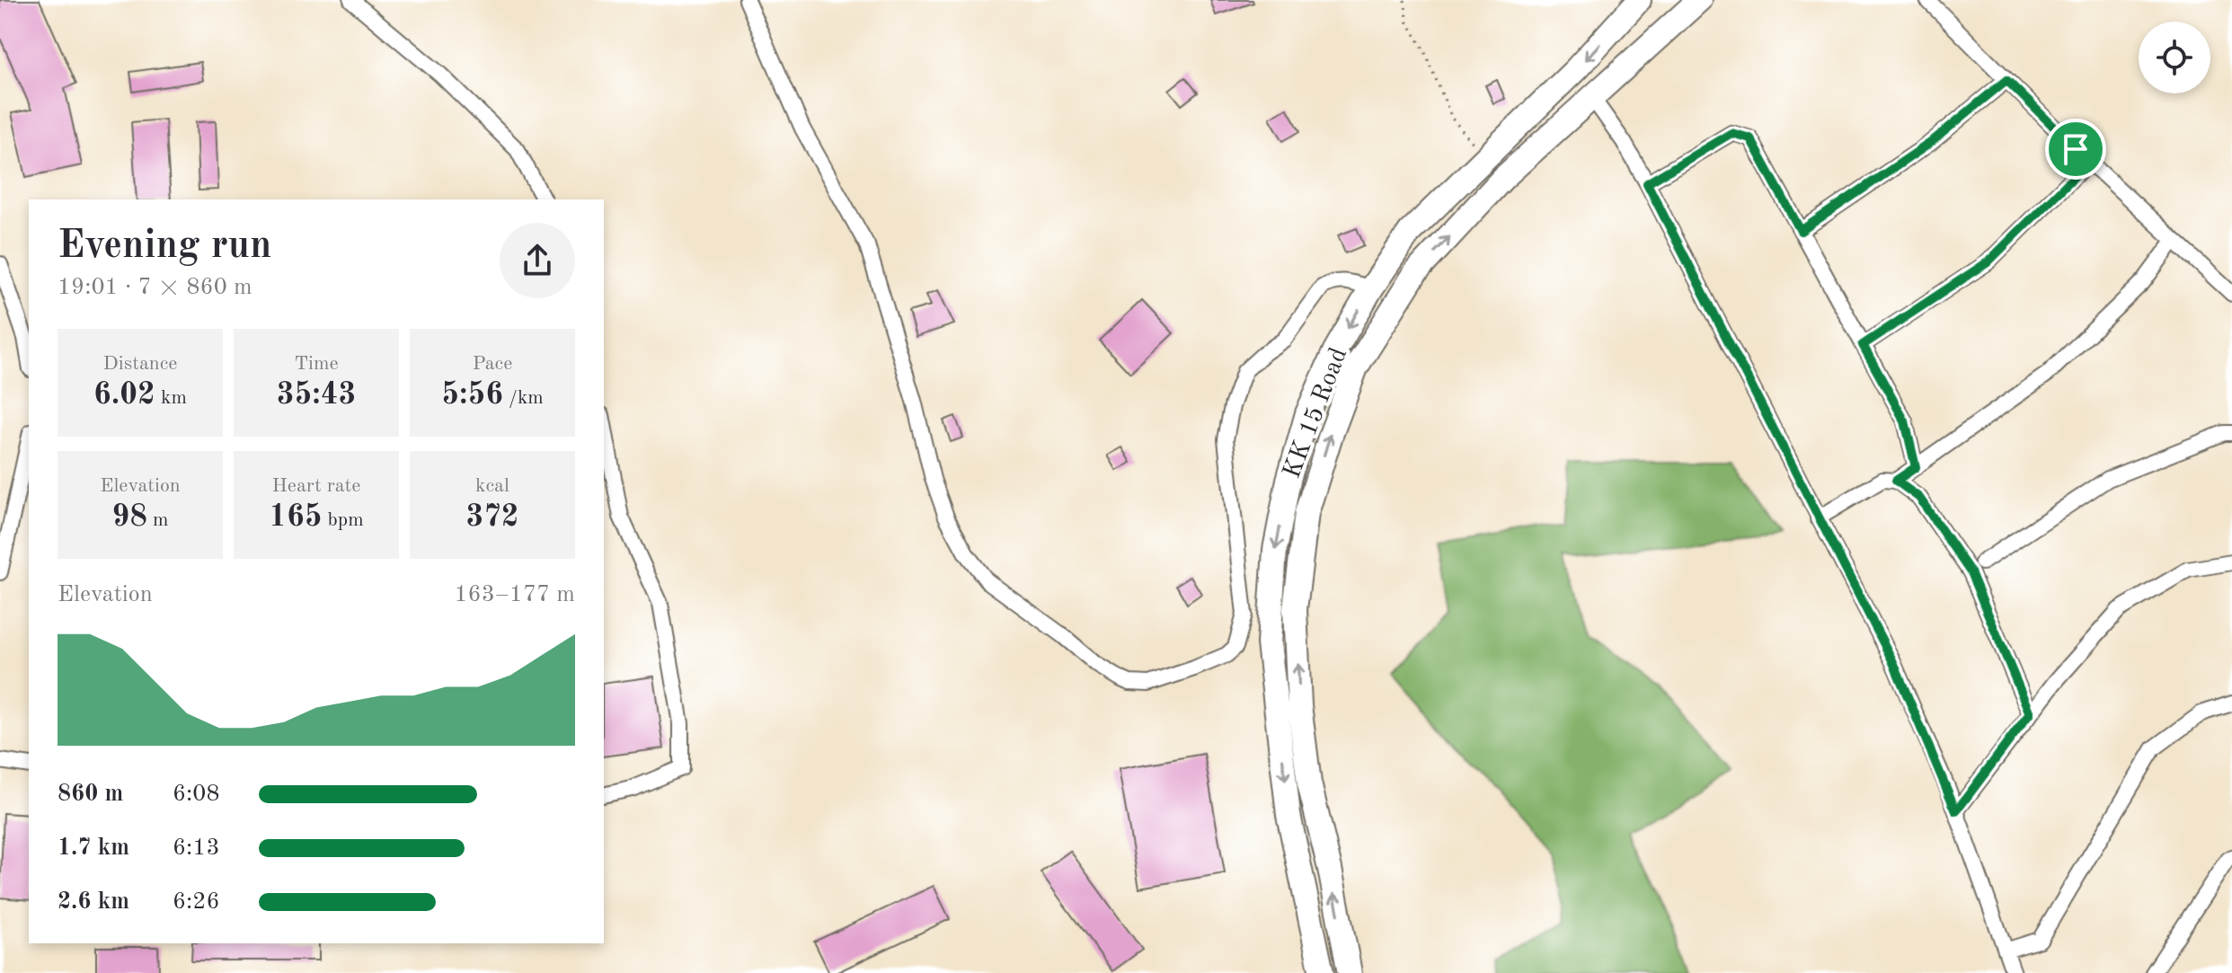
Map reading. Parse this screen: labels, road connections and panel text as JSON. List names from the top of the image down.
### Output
{
  "streets": {
    "highway": ["KK 15 Road"]
  },
  "page": {
    "heading": ["Evening run", "19:01 · 7 × 860 m"],
    "stats": [
      ["Distance", "6.02 km"],
      ["Time", "35:43"],
      ["Pace", "5:56 /km"],
      ["Elevation", "98 m"],
      ["Heart rate", "165 bpm"],
      ["kcal", "372"]
    ],
    "chart": ["Elevation", "163–177 m"],
    "list": [
      {
        "name": "860 m",
        "note": "6:08"
      },
      {
        "name": "1.7 km",
        "note": "6:13"
      },
      {
        "name": "2.6 km",
        "note": "6:26"
      }
    ]
  }
}
